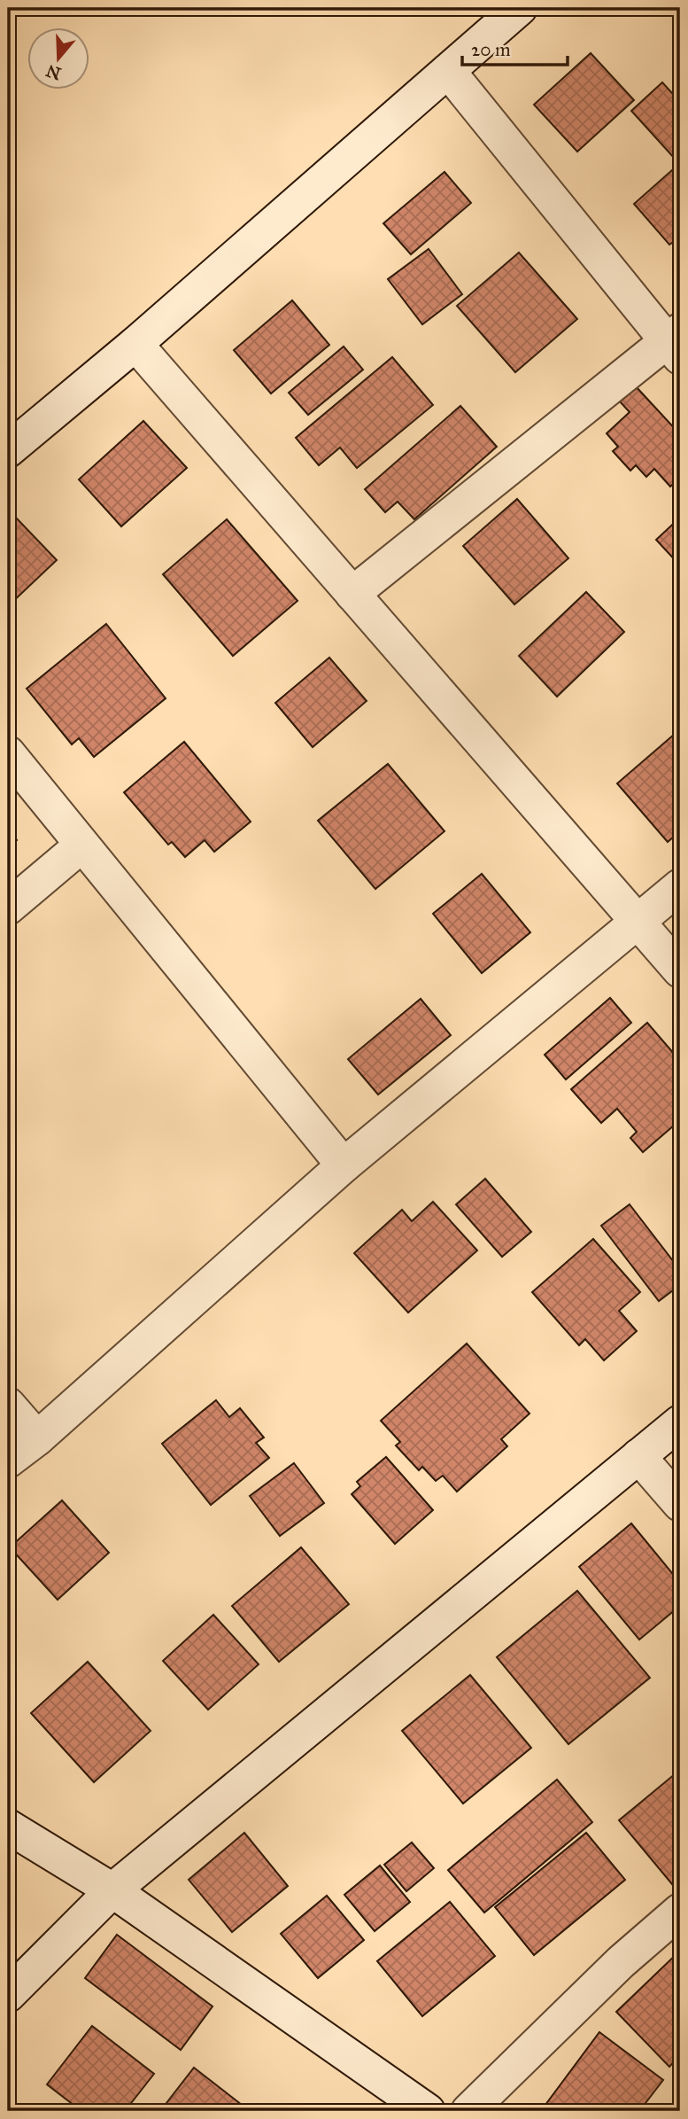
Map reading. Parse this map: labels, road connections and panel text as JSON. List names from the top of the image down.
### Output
{
  "scale_bar": "20 m",
  "north": "bottom"
}
